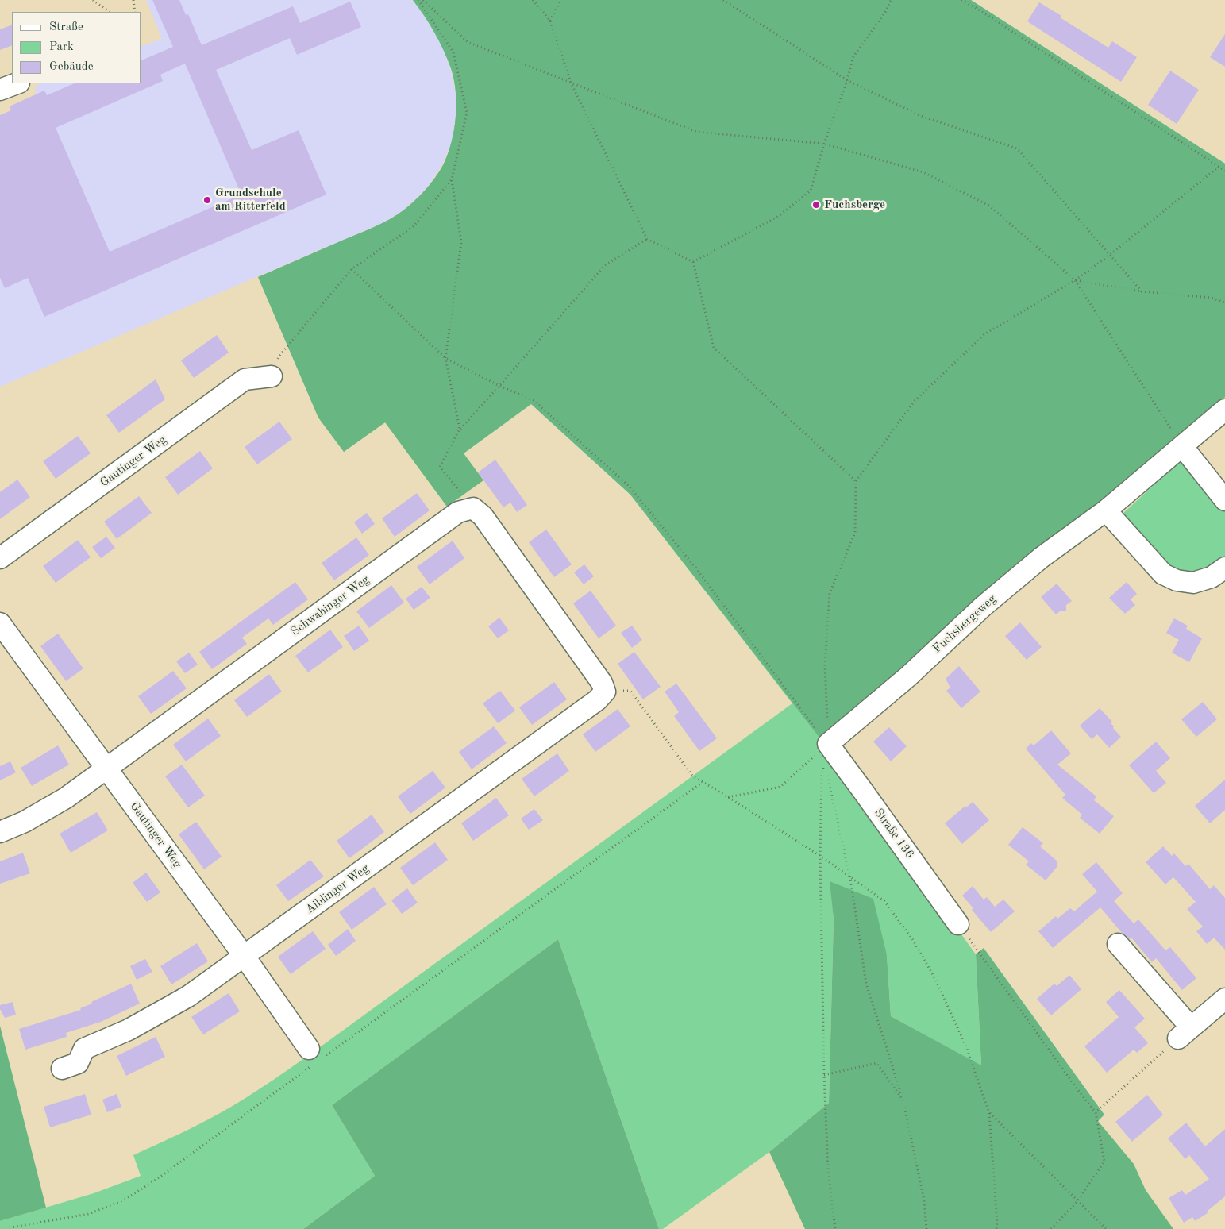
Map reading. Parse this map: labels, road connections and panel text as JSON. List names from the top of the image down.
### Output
{
  "streets": {
    "street": [
      "Gautinger Weg",
      "Schwabinger Weg",
      "Fuchsbergeweg",
      "Straße 136",
      "Aiblinger Weg"
    ]
  },
  "crossings": [
    ["Gautinger Weg", "Schwabinger Weg"],
    ["Gautinger Weg", "Aiblinger Weg"],
    ["Fuchsbergeweg", "Straße 136"]
  ],
  "places": ["Grundschule am Ritterfeld", "Fuchsberge"],
  "legend": ["Straße", "Park", "Gebäude"]
}
